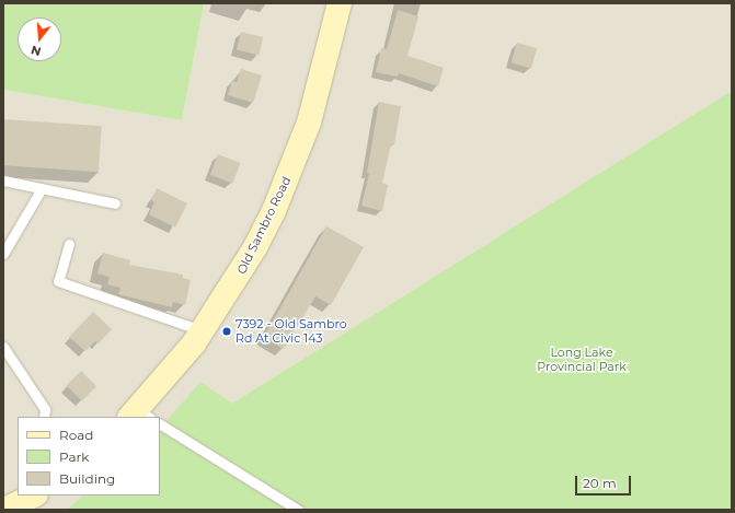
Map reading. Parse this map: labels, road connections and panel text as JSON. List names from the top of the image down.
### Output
{
  "streets": {
    "main road": ["Old Sambro Road"]
  },
  "parks": ["Long Lake Provincial Park"],
  "places": ["7392 - Old Sambro Rd At Civic 143"],
  "legend": ["Road", "Park", "Building"],
  "scale_bar": "20 m",
  "north": "bottom"
}
